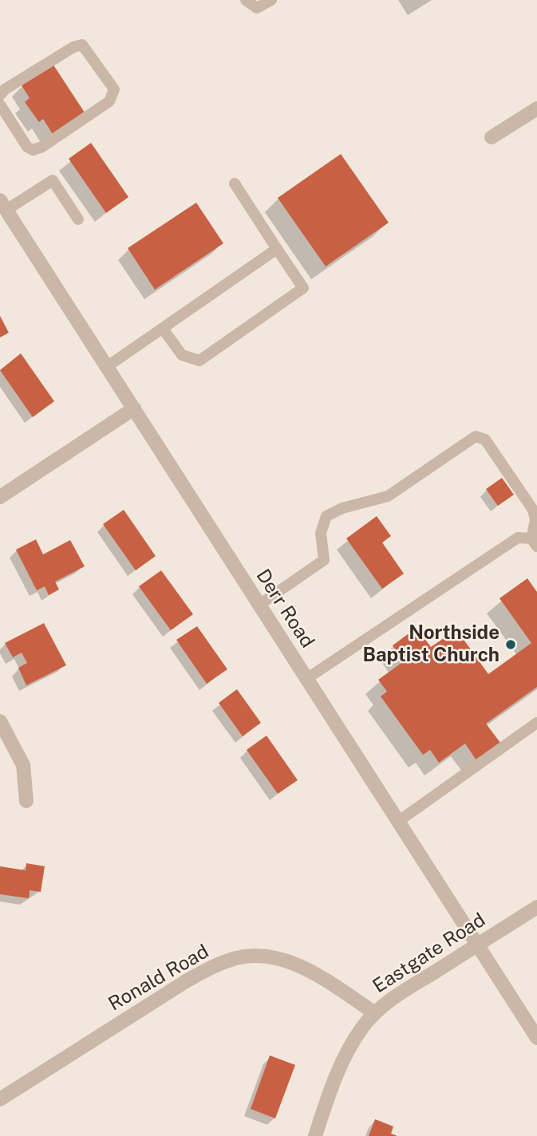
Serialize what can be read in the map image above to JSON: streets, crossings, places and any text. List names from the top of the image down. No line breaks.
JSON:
{"streets":{"street":["Derr Road","Eastgate Road","Ronald Road"]},"crossings":[["Derr Road","Eastgate Road"],["Eastgate Road","Ronald Road"]],"places":["Northside Baptist Church"]}
